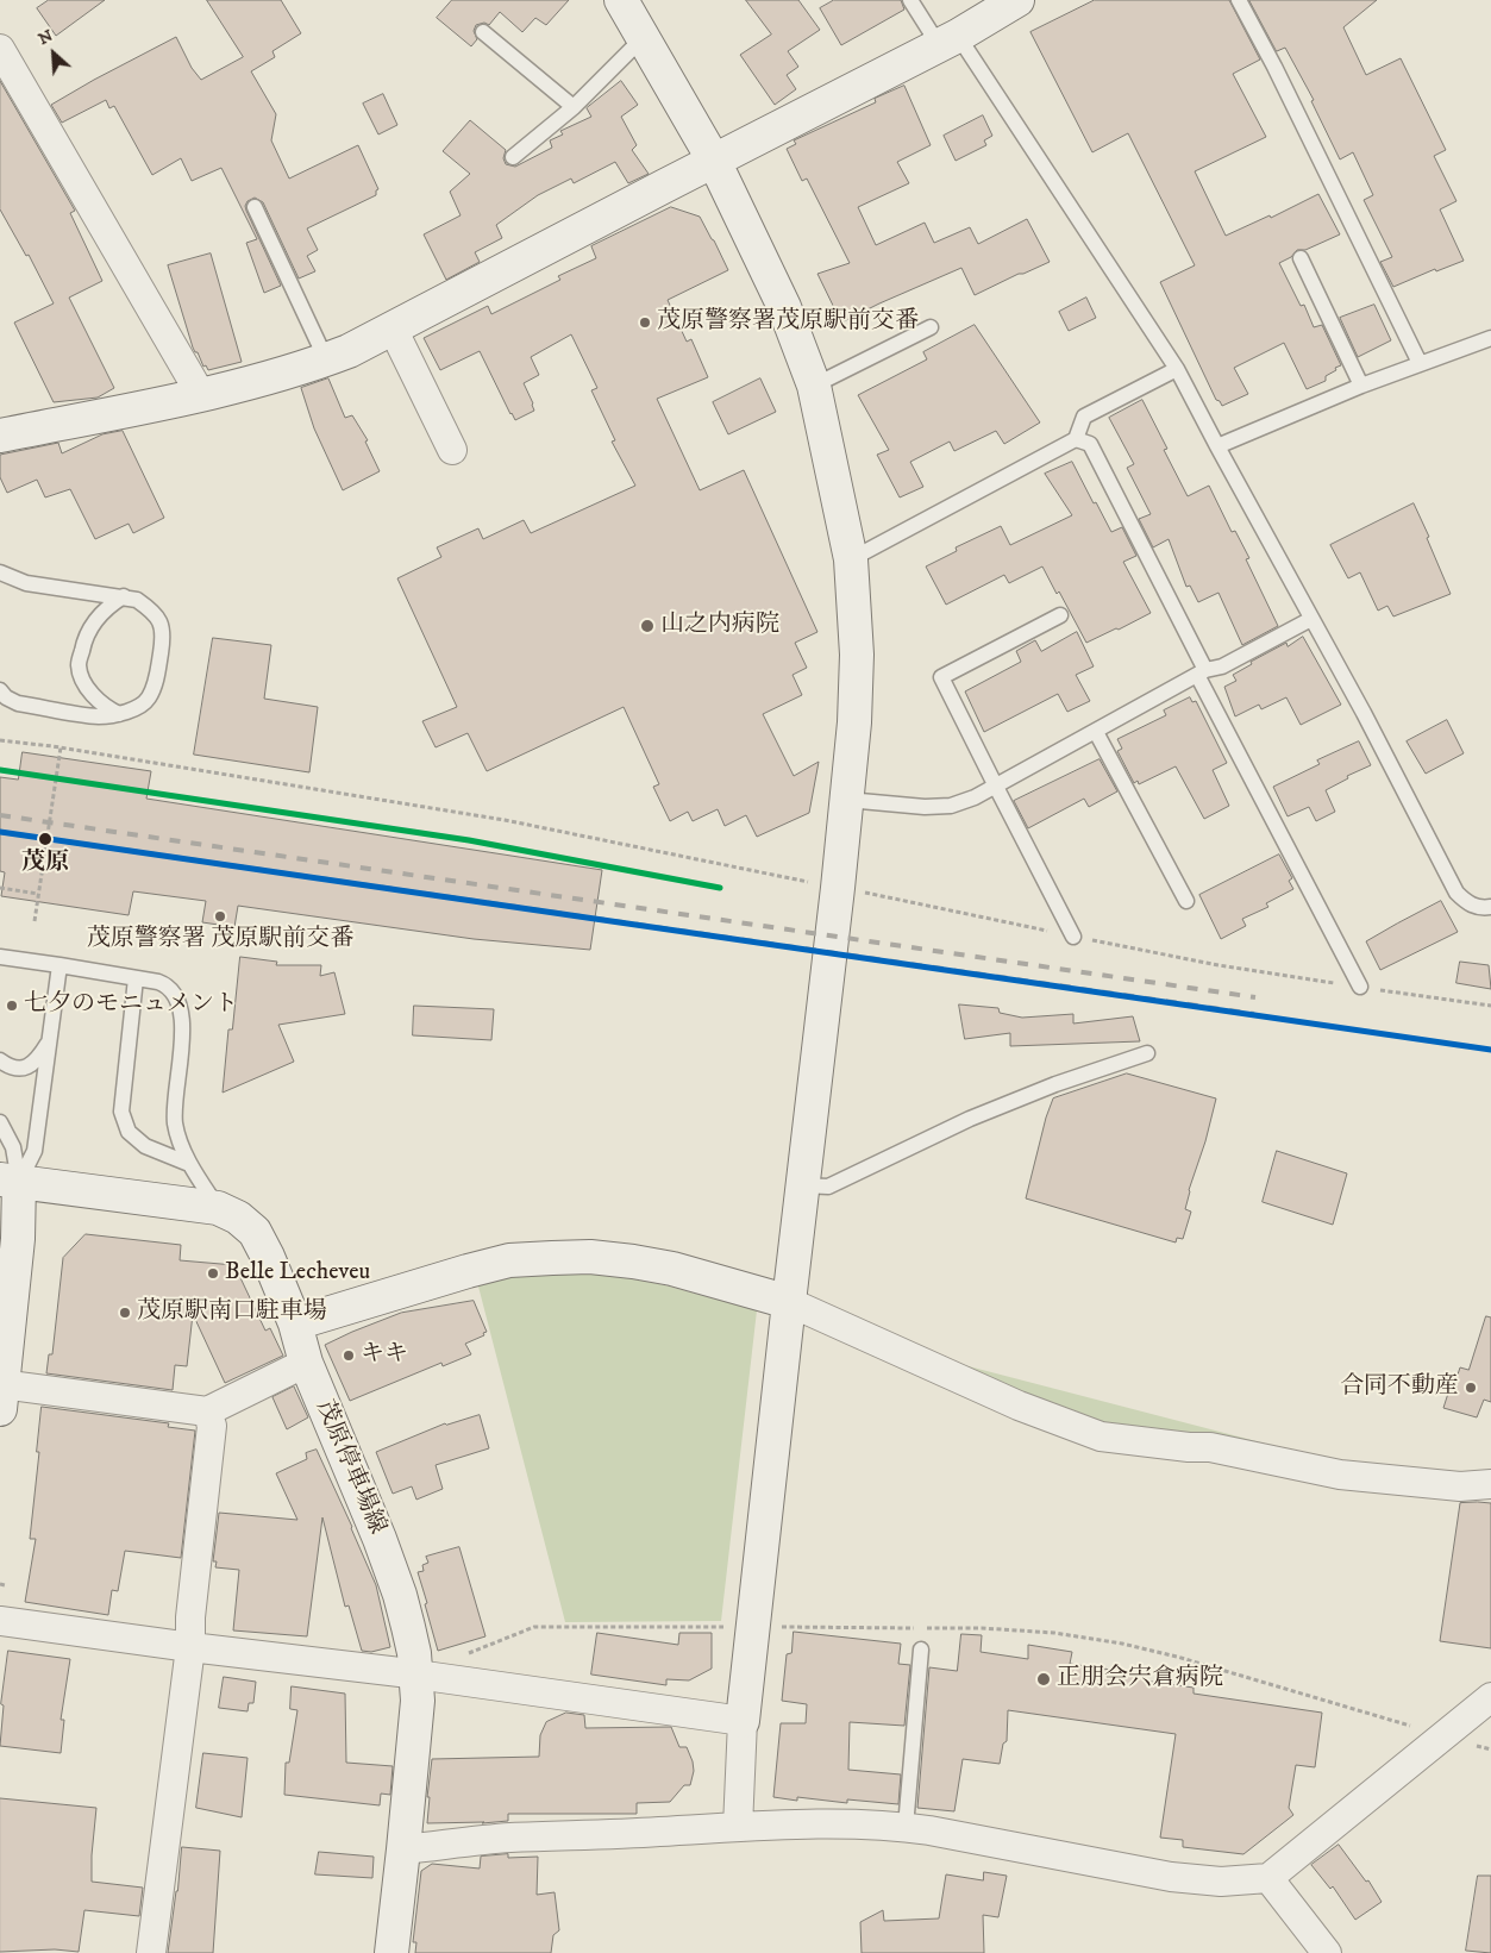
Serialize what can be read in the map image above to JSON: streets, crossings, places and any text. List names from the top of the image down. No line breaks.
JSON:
{"streets":{"street":["茂原停車場線"]},"places":["茂原警察署茂原駅前交番","山之内病院","茂原","茂原警察署 茂原駅前交番","七夕のモニュメント","Belle Lecheveu","茂原駅南口駐車場","キキ","合同不動産","正朋会宍倉病院"],"north":"top left"}
